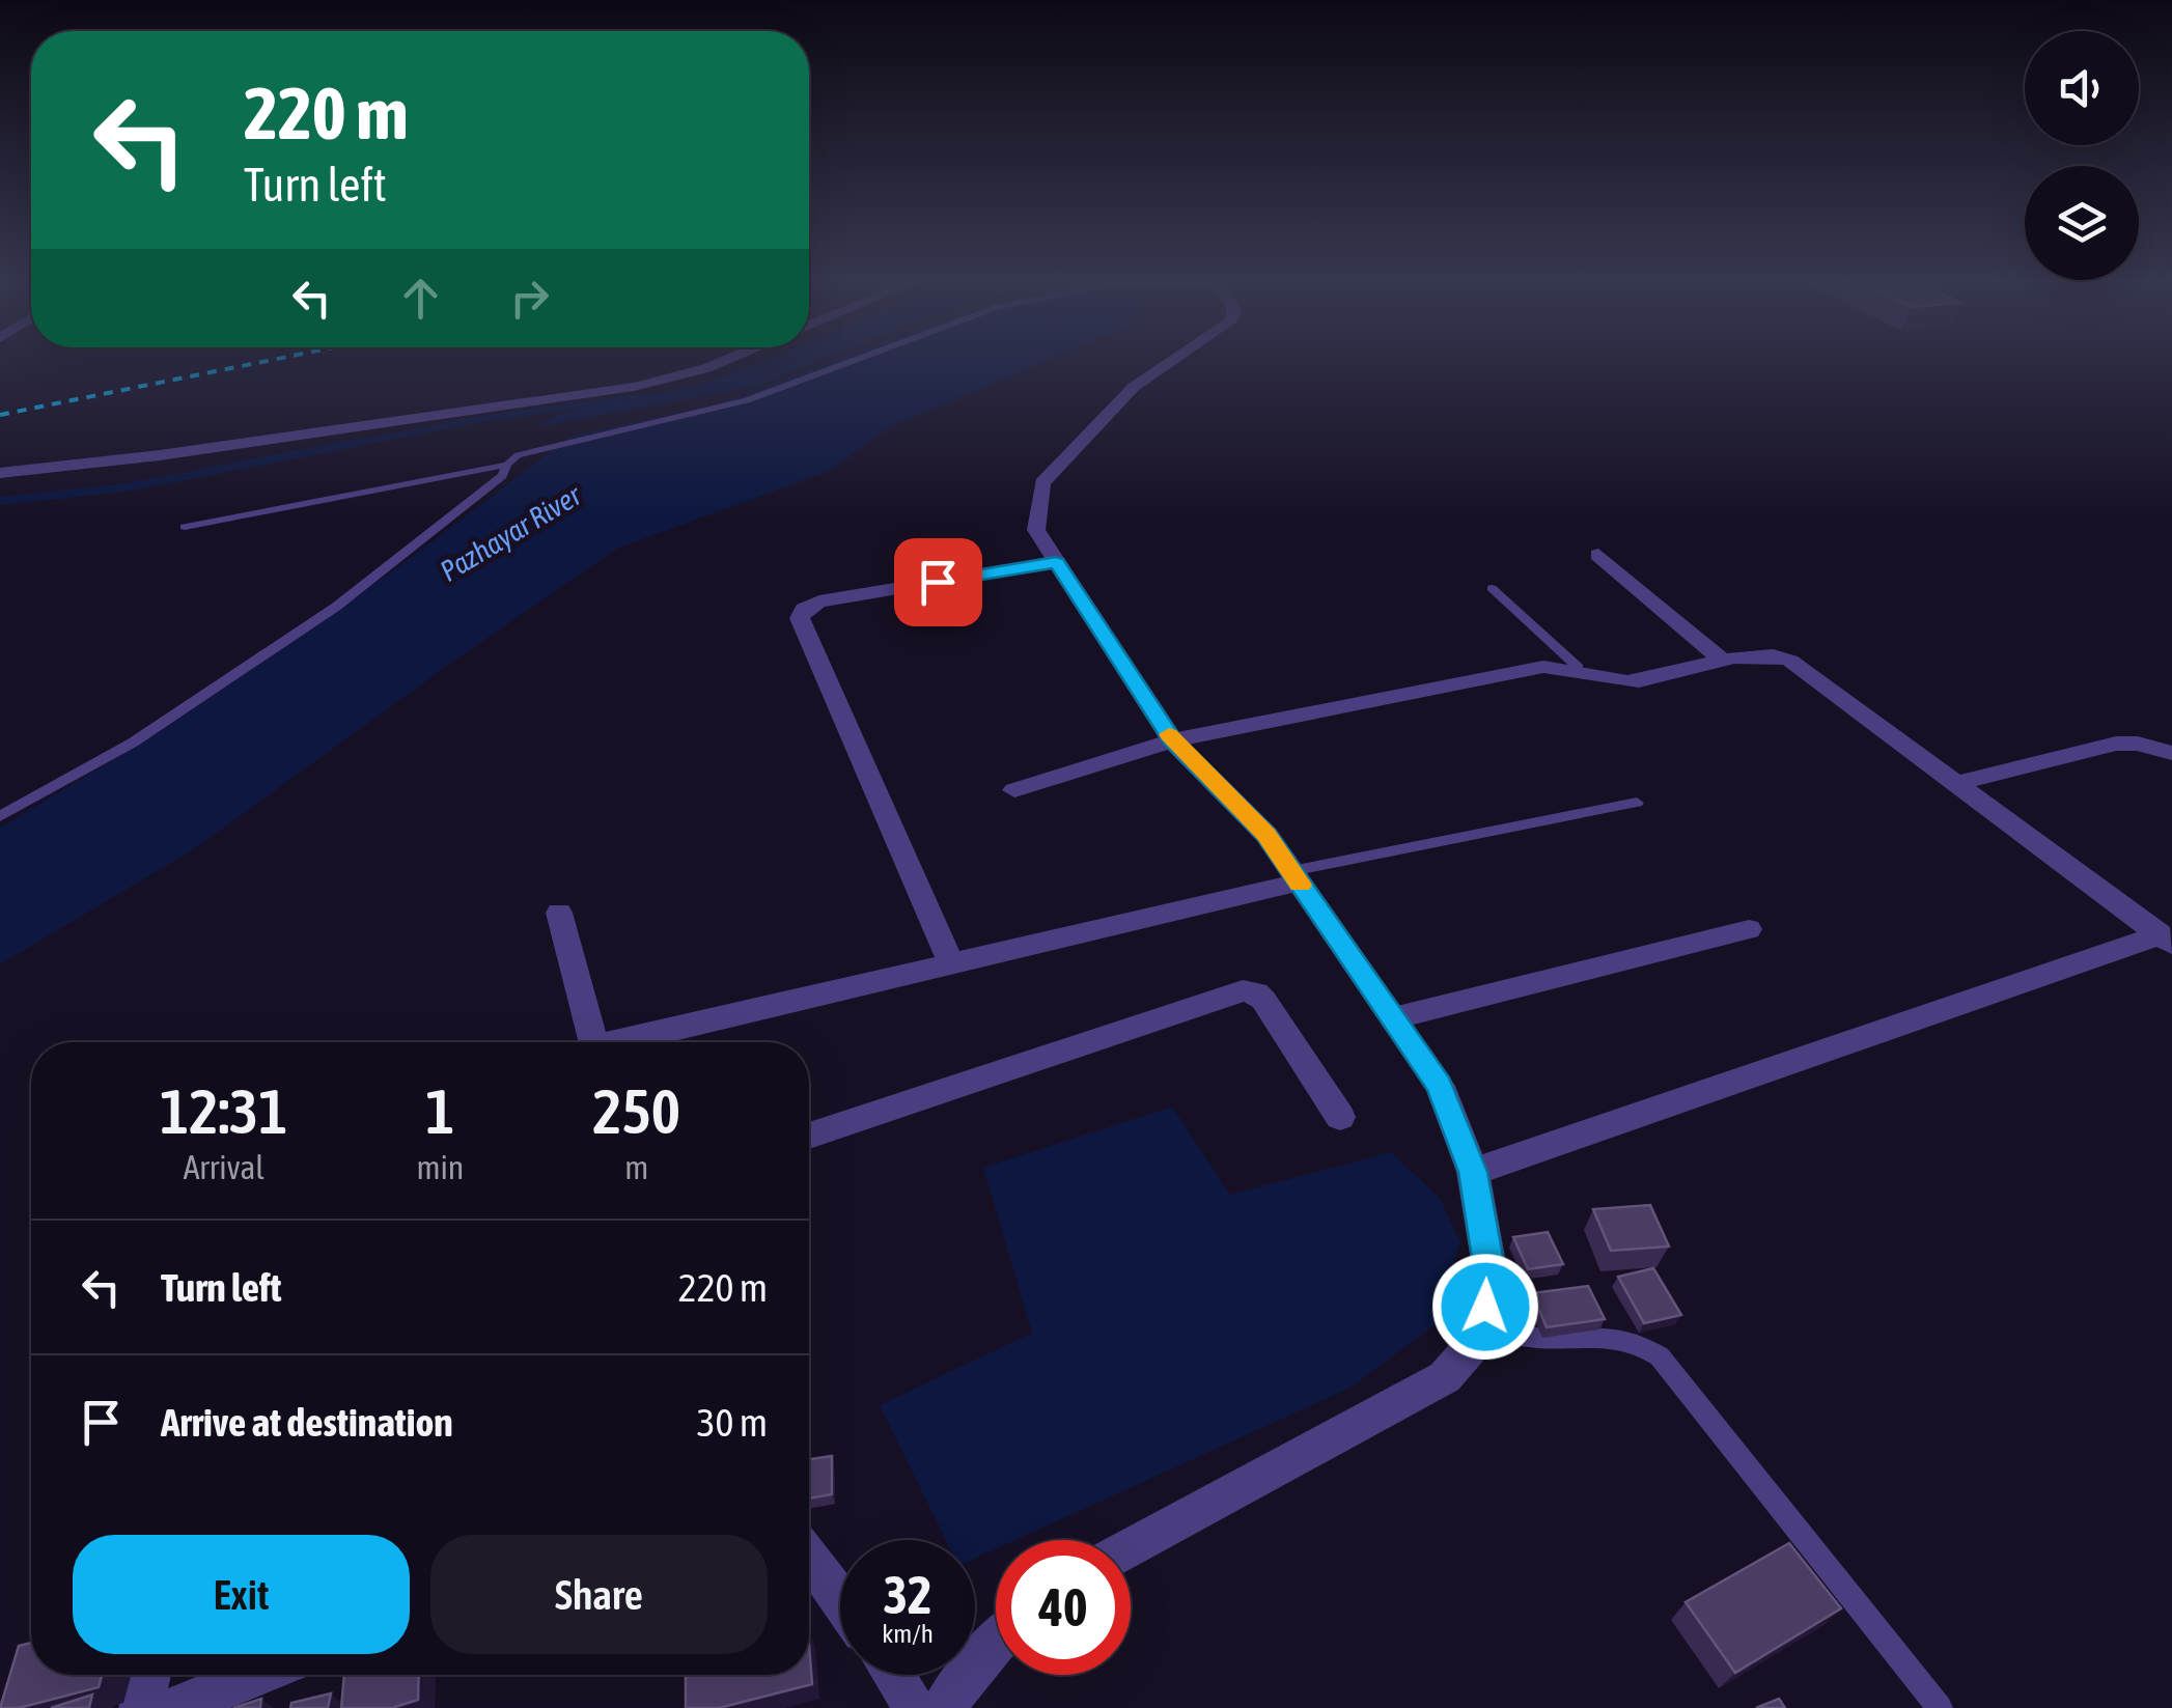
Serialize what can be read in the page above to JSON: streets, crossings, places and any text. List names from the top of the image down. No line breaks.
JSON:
{"water":["Pazhayar River"],"page":{"turn":["220 m","Turn left"],"eta":["12:31","Arrival","1","min","250","m"],"list":[{"name":"Turn left","value":"220 m"},{"name":"Arrive at destination","value":"30 m"}],"buttons":["Exit","Share"],"speed":"32 km/h","limit":"40"}}
